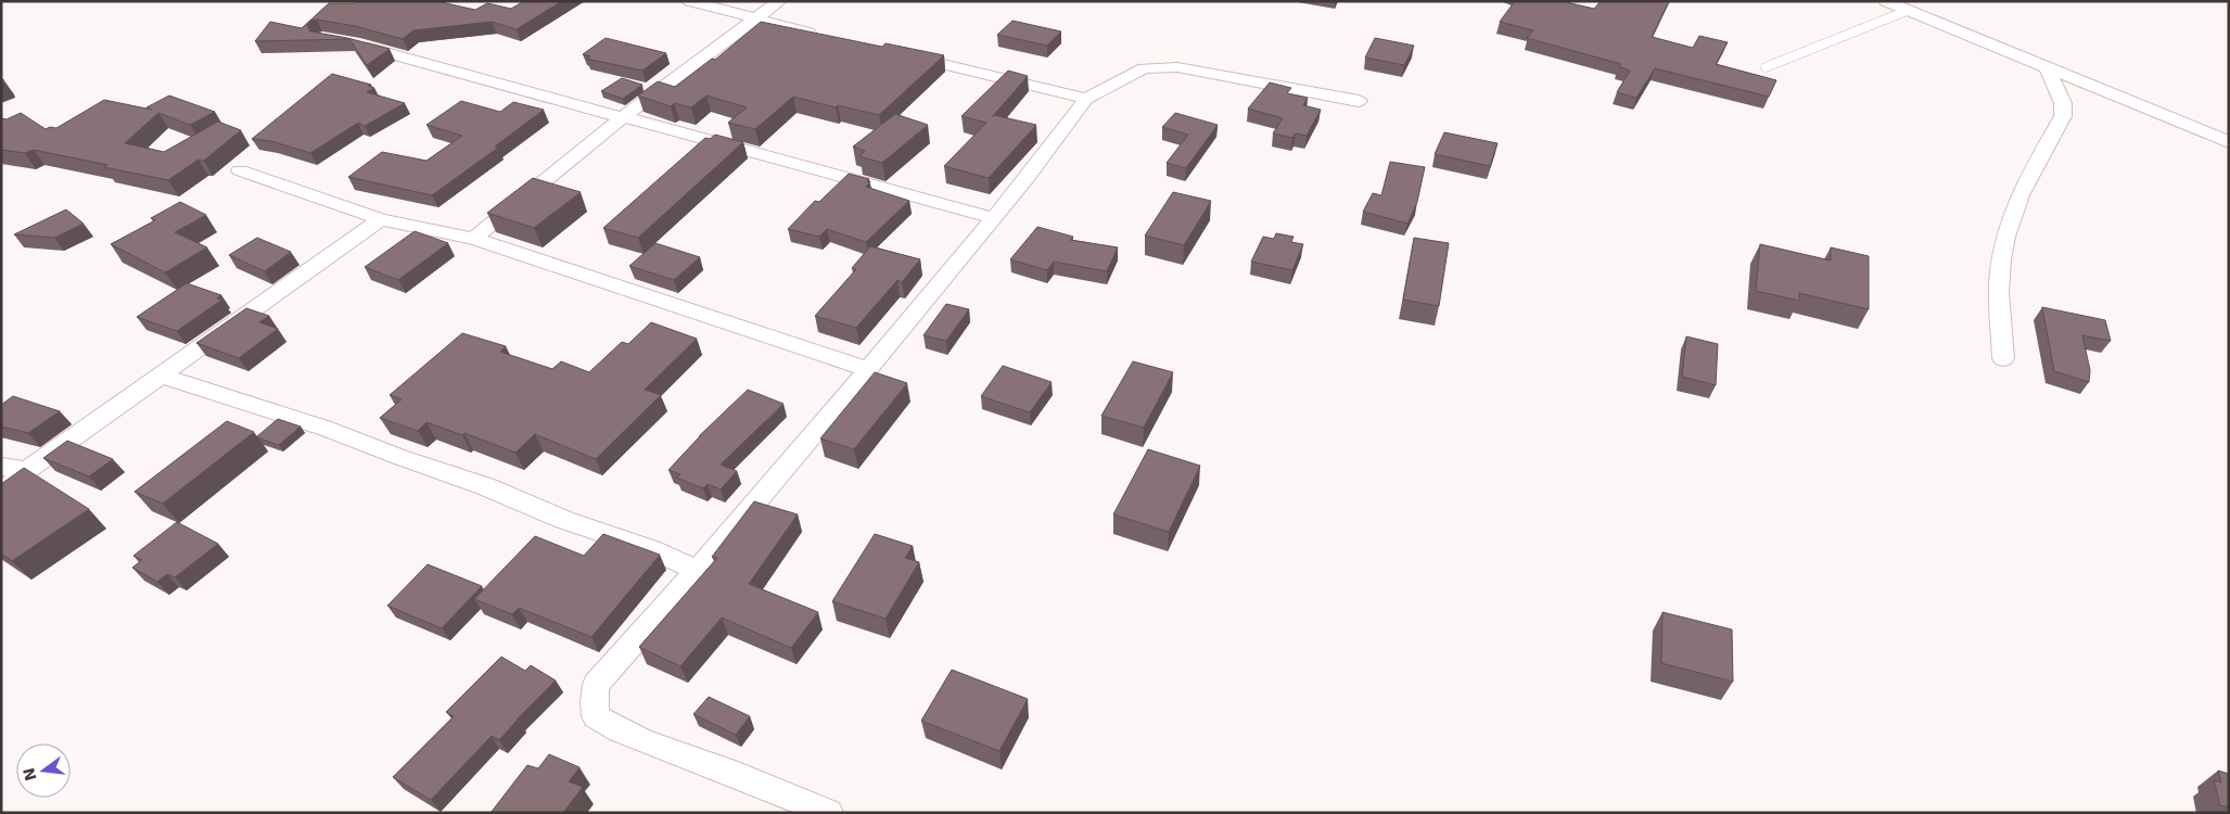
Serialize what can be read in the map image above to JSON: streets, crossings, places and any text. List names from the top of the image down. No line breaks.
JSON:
{"north":"left"}
